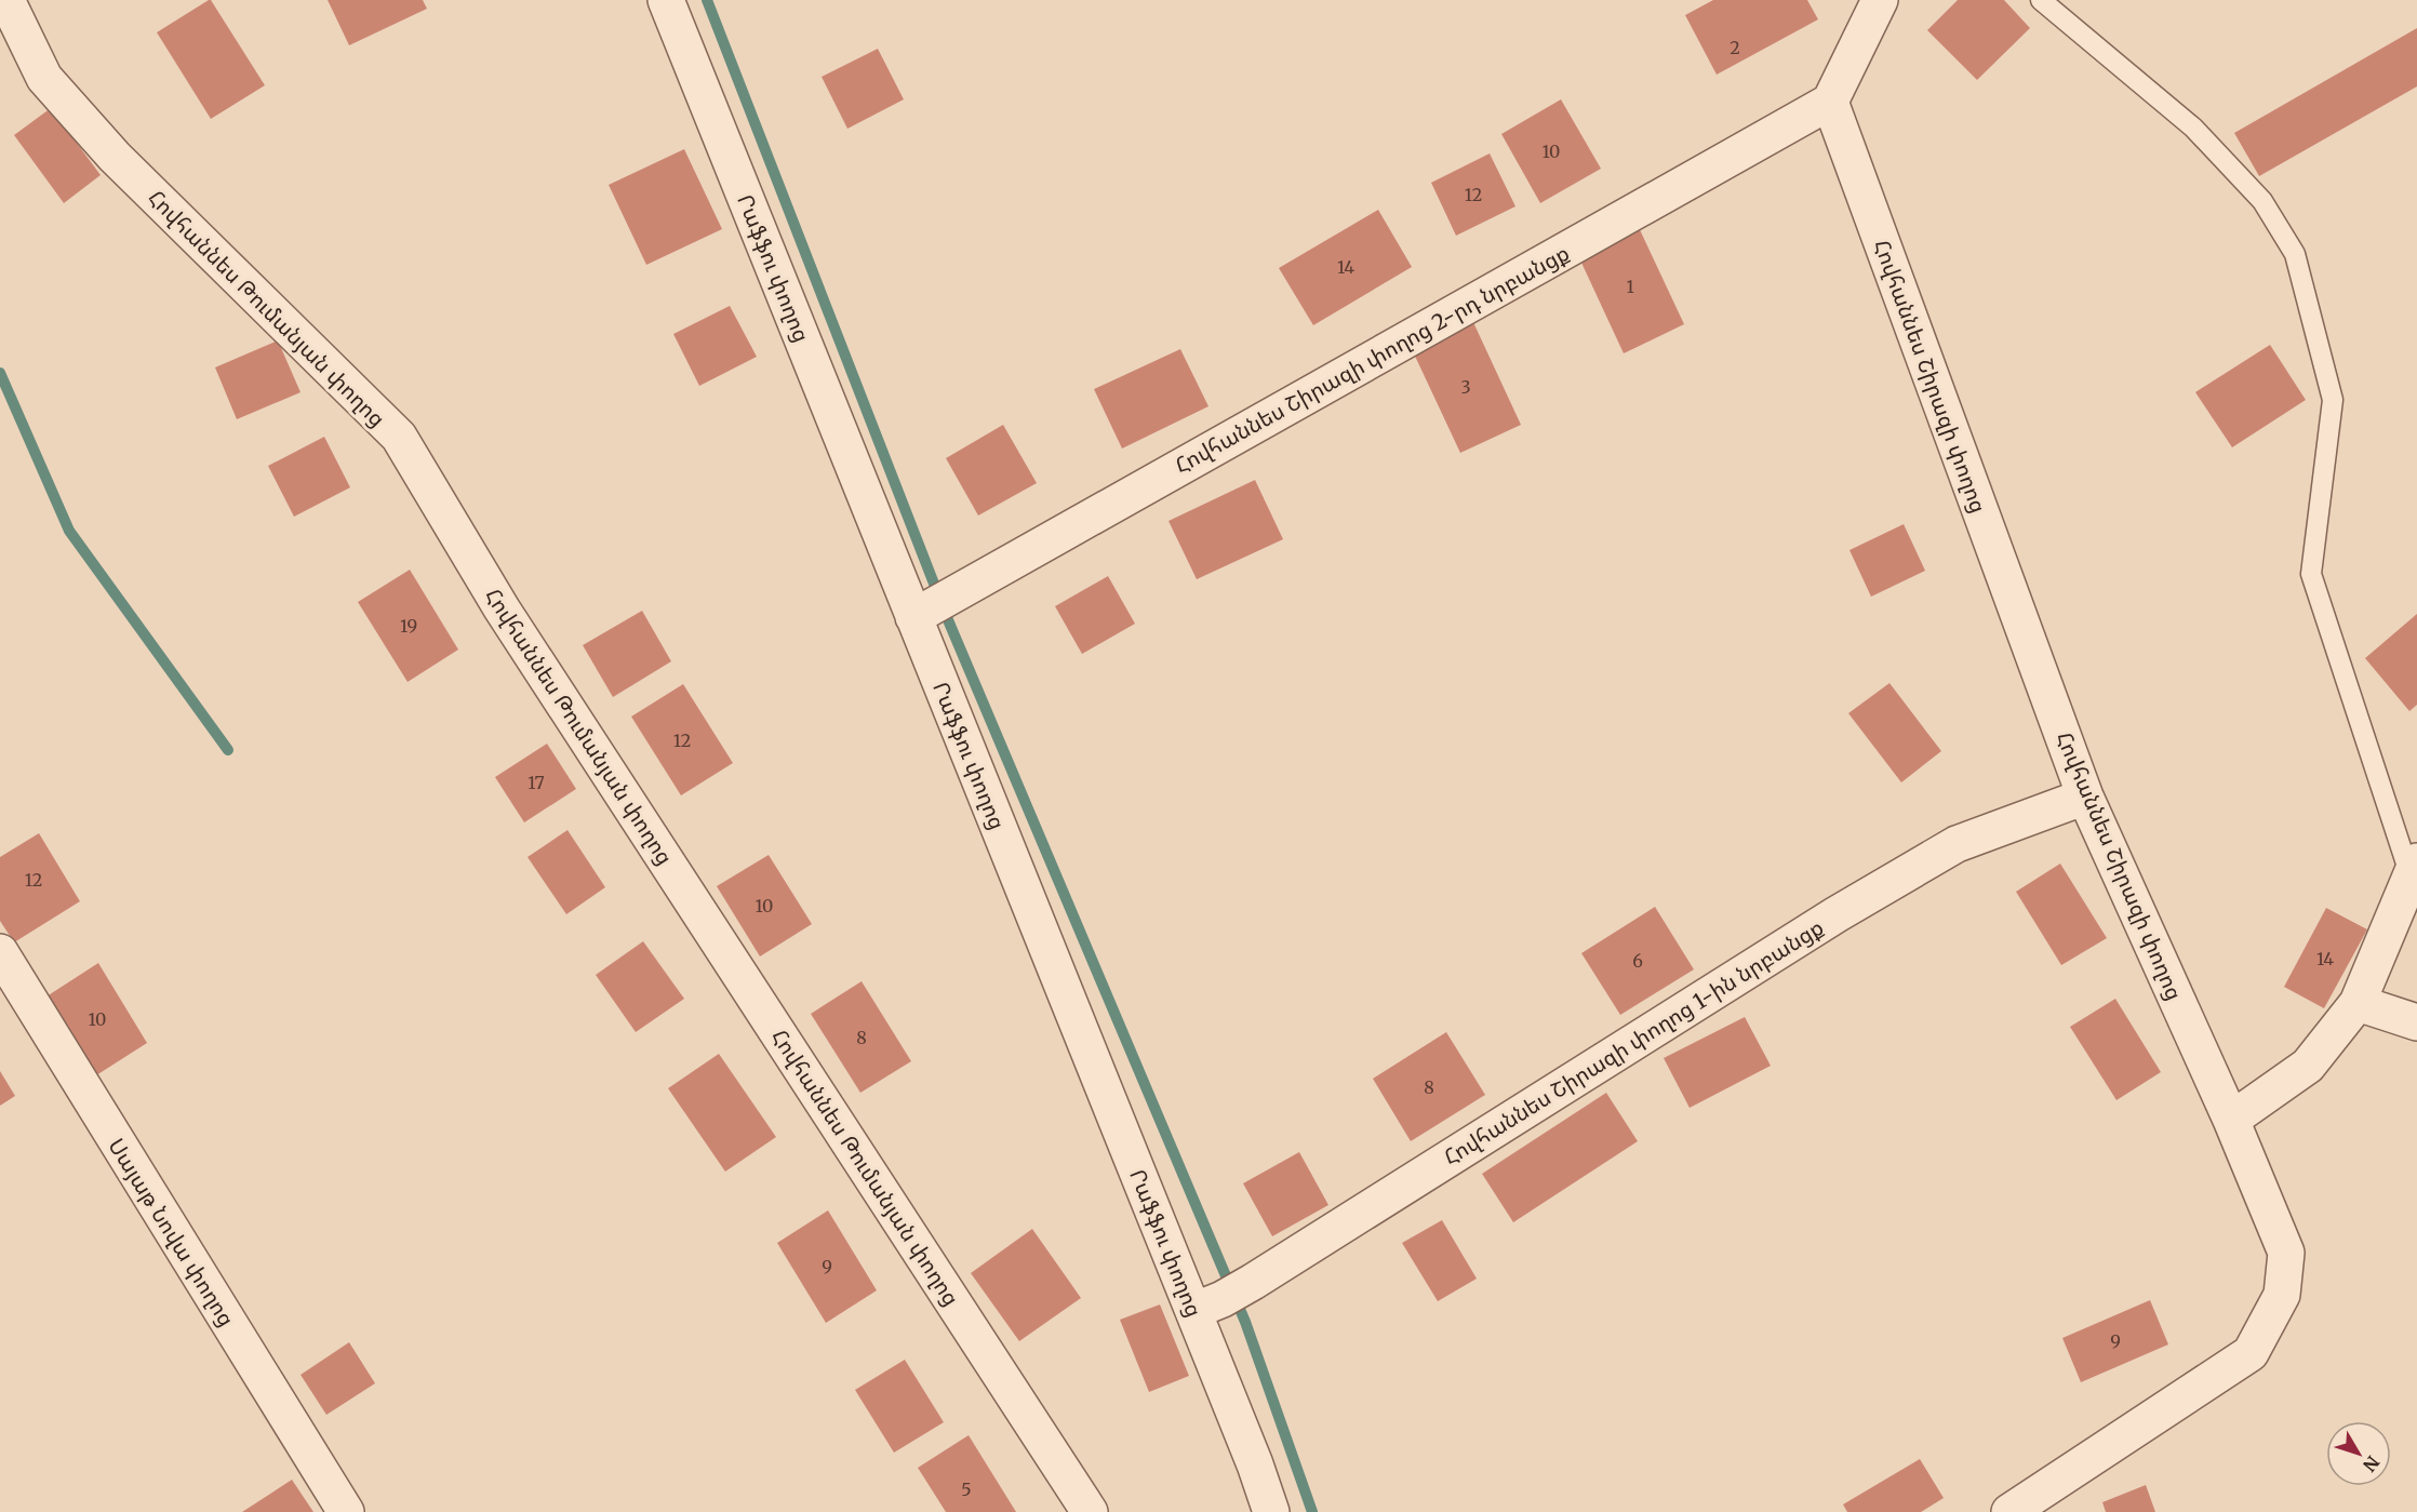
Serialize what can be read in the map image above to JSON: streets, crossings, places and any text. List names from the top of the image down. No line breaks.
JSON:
{"streets":{"street":["Րաֆֆու փողոց","Հովհաննես Թումանյան փողոց","Հովհաննես Շիրազի փողոց 2-րդ նրբանցք","Հովհաննես Շիրազի փողոց","Հովհաննես Շիրազի փողոց 1-ին նրբանցք","Սայաթ Նովա փողոց"]},"crossings":[["Րաֆֆու փողոց","Հովհաննես Շիրազի փողոց 2-րդ նրբանցք"],["Րաֆֆու փողոց","Հովհաննես Շիրազի փողոց 1-ին նրբանցք"],["Հովհաննես Շիրազի փողոց 2-րդ նրբանցք","Հովհաննես Շիրազի փողոց"],["Հովհաննես Շիրազի փողոց","Հովհաննես Շիրազի փողոց 1-ին նրբանցք"]],"house_numbers":["2","10","12","14","1","3","19","12","17","12","10","14","6","10","8","8","9","9","5"],"north":"bottom right"}
